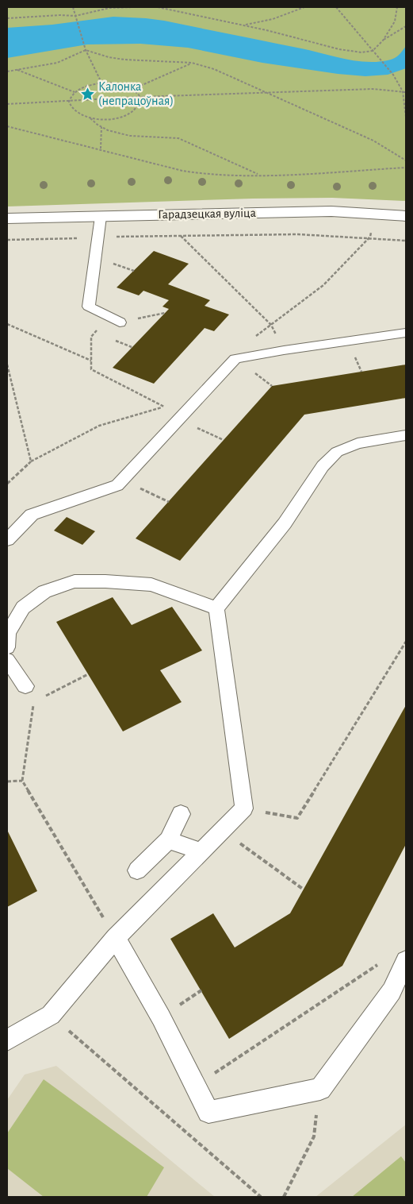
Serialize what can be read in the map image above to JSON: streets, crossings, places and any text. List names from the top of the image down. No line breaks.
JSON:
{"streets":{"street":["Гарадзецкая вуліца"]},"places":{"place":["Калонка (непрацоўная)"]}}
